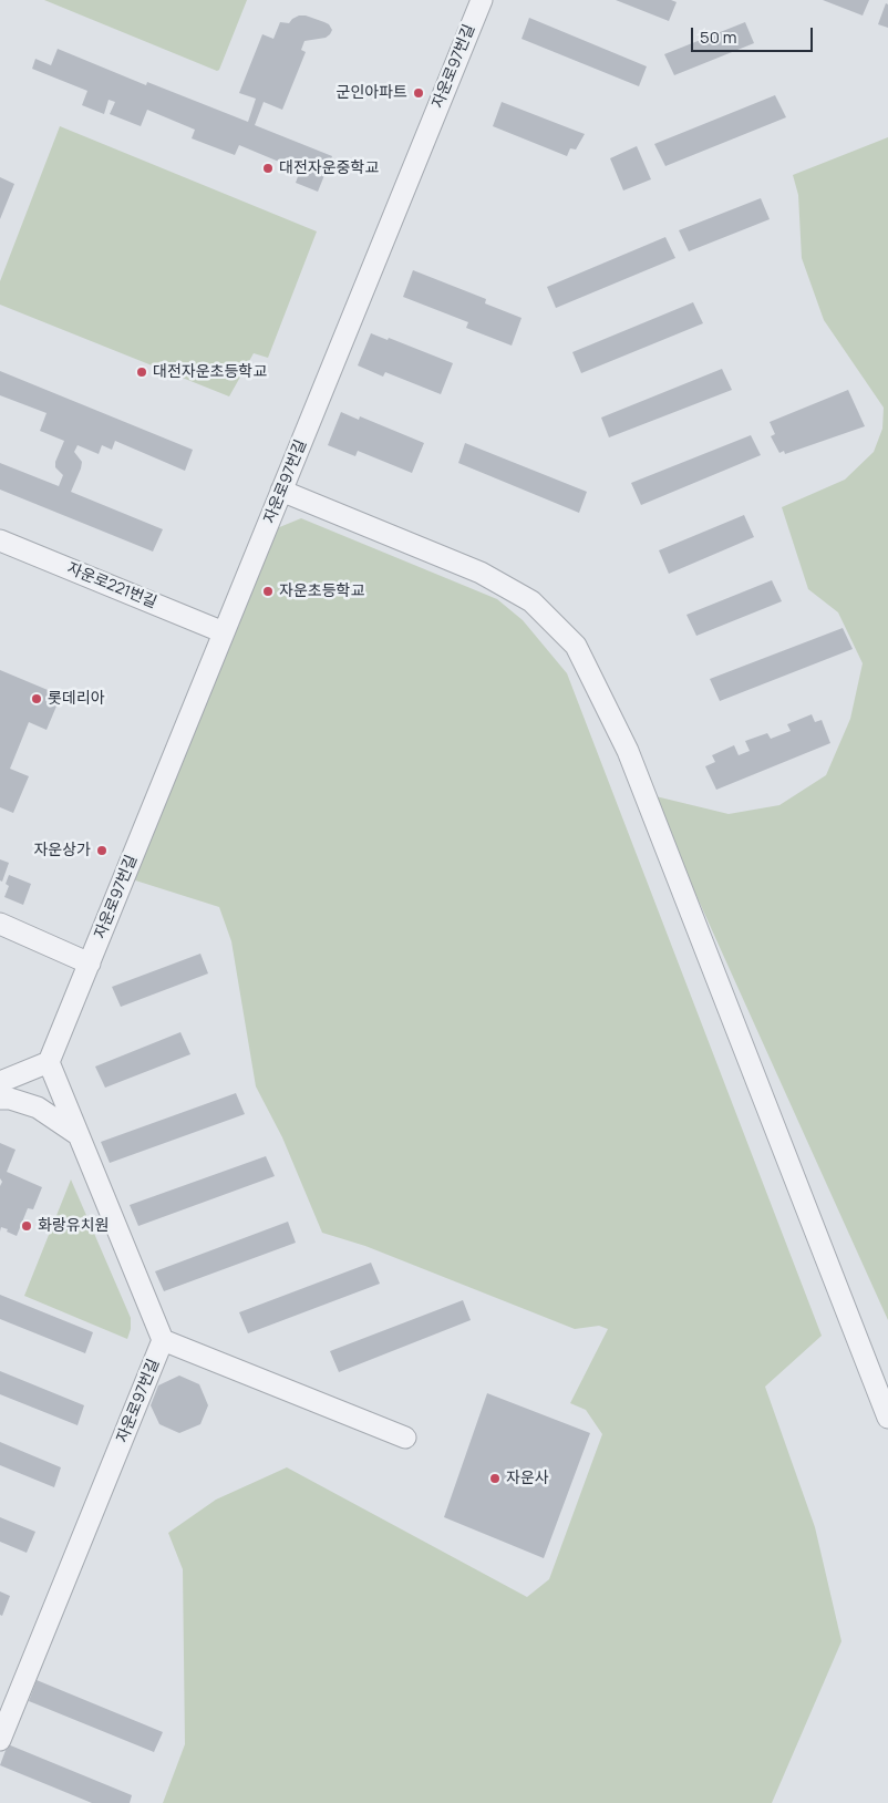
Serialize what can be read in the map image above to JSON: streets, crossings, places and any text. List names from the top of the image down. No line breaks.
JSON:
{"streets":{"street":["자운로97번길","자운로221번길"]},"crossings":[["자운로97번길","자운로221번길"]],"places":["군인아파트","대전자운중학교","대전자운초등학교","자운초등학교","롯데리아","자운상가","화랑유치원","자운사"],"scale_bar":"50 m"}
